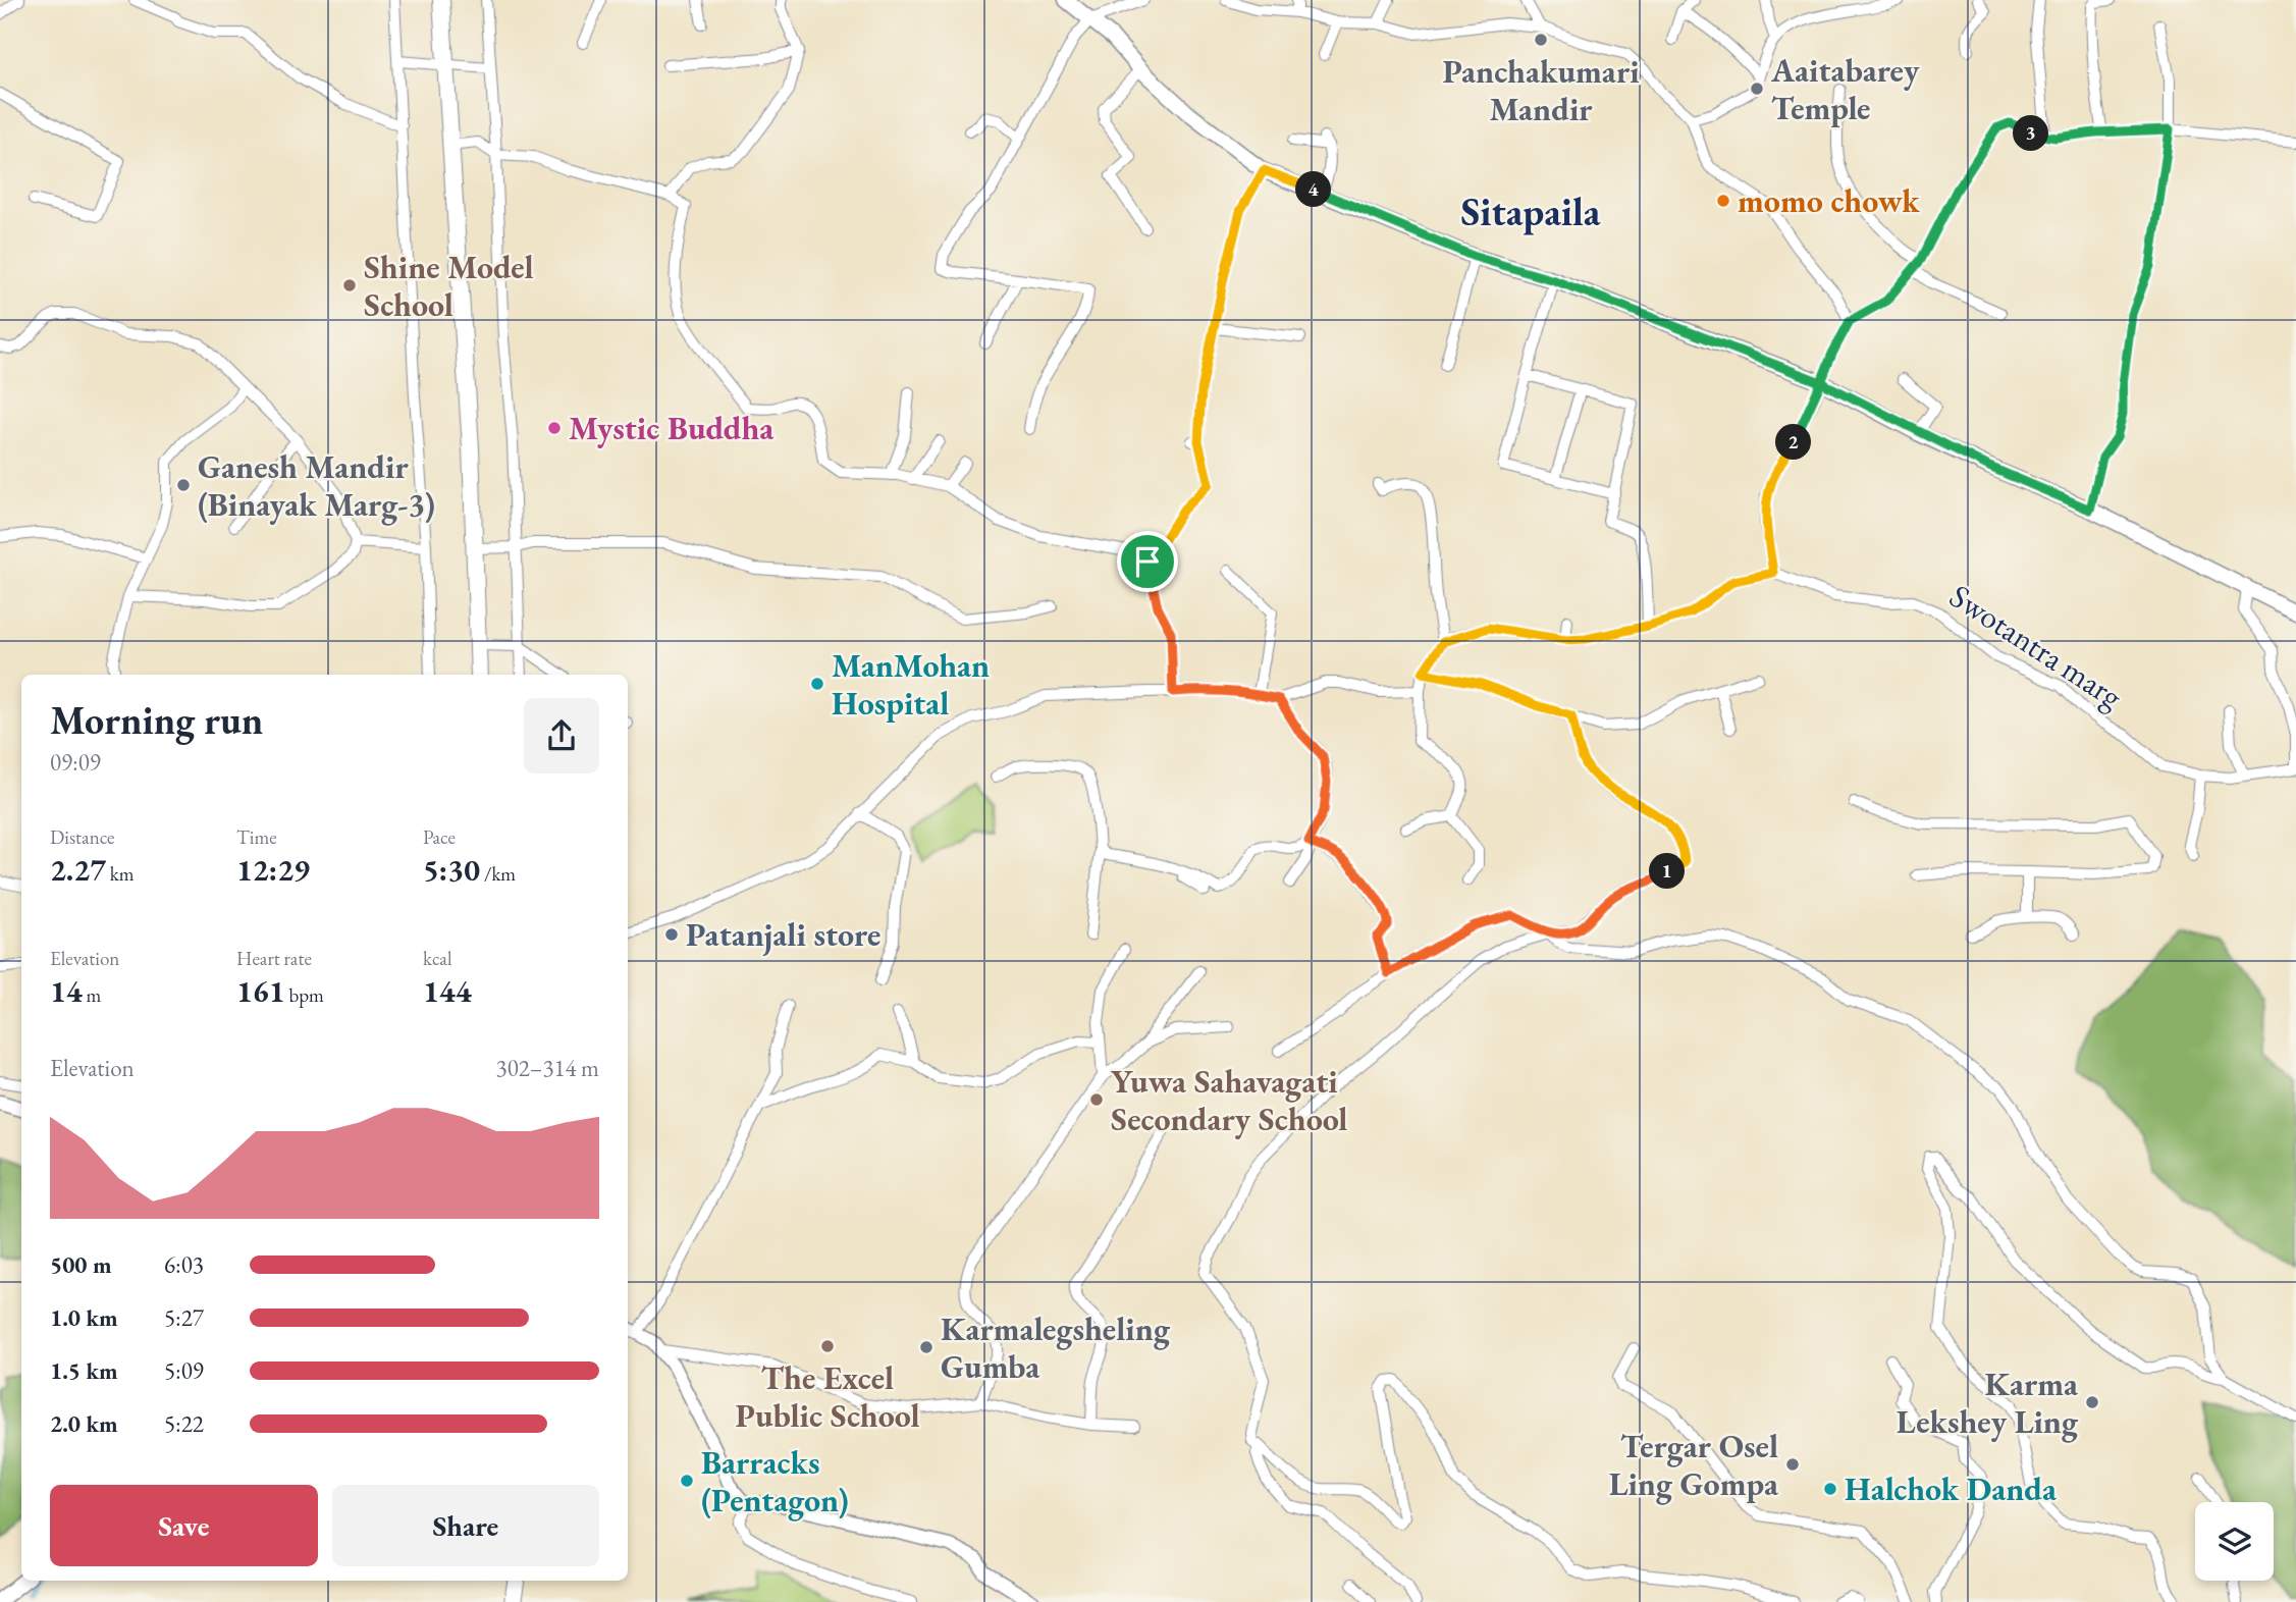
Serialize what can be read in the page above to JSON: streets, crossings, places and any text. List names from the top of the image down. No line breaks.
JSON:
{"streets":{"street":["Swotantra marg"]},"districts":["Sitapaila"],"places":["Panchakumari Mandir","Aaitabarey Temple","momo chowk","Shine Model School","Mystic Buddha","Ganesh Mandir (Binayak Marg-3)","ManMohan Hospital","Patanjali store","Yuwa Sahavagati Secondary School","The Excel Public School","Karmalegsheling Gumba","Karma Lekshey Ling","Tergar Osel Ling Gompa","Barracks (Pentagon)","Halchok Danda"],"page":{"pins":["3","4","2","1"],"heading":["Morning run","09:09"],"stats":[["Distance","2.27 km"],["Time","12:29"],["Pace","5:30 /km"],["Elevation","14 m"],["Heart rate","161 bpm"],["kcal","144"]],"chart":["Elevation","302–314 m"],"list":[{"name":"500 m","note":"6:03"},{"name":"1.0 km","note":"5:27"},{"name":"1.5 km","note":"5:09"},{"name":"2.0 km","note":"5:22"}],"buttons":["Save","Share"]}}
